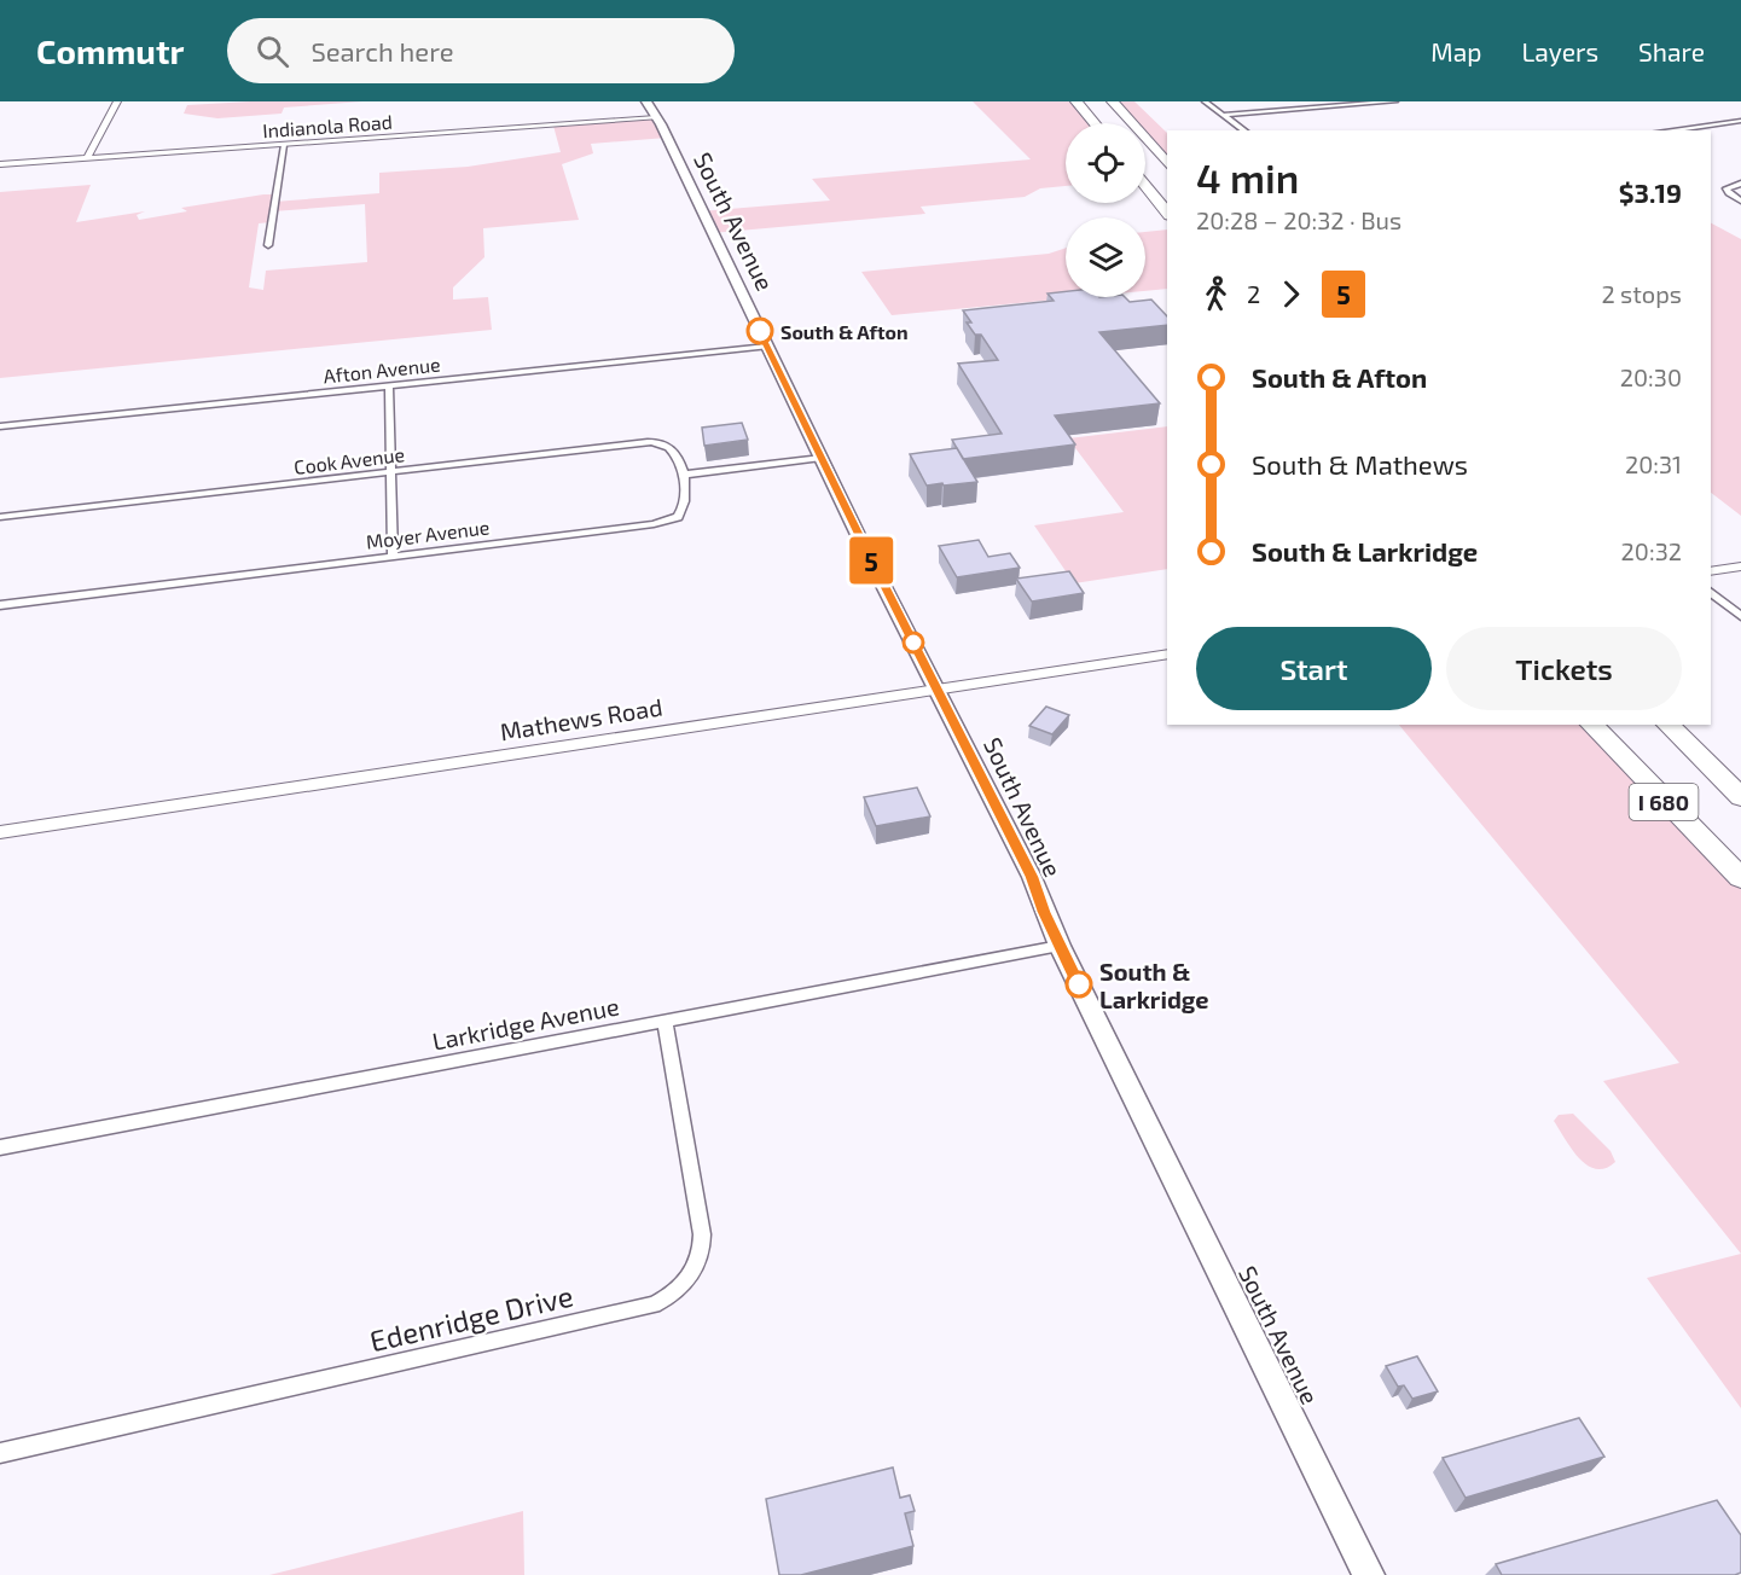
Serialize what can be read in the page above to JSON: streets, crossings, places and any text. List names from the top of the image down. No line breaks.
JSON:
{"streets":{"highway":["I 680"],"main road":["South Avenue"],"street":["Indianola Road","Afton Avenue","Cook Avenue","Moyer Avenue","Mathews Road","Larkridge Avenue","Edenridge Drive"]},"crossings":[["Indianola Road","South Avenue"],["South Avenue","Afton Avenue"],["South Avenue","Mathews Road"],["South Avenue","Larkridge Avenue"],["Cook Avenue","Moyer Avenue"],["Larkridge Avenue","Edenridge Drive"]],"places":["South & Afton","South & Larkridge"],"lines":["bus line 5"],"page":{"header":"Commutr","search":"Search here","nav":["Map","Layers","Share"],"on_map":"5","heading":["4 min","20:28 – 20:32 · Bus","$3.19"],"legs":["2","5","2 stops"],"list":[{"name":"South & Afton","value":"20:30"},{"name":"South & Mathews","value":"20:31"},{"name":"South & Larkridge","value":"20:32"}],"buttons":["Start","Tickets"]}}
